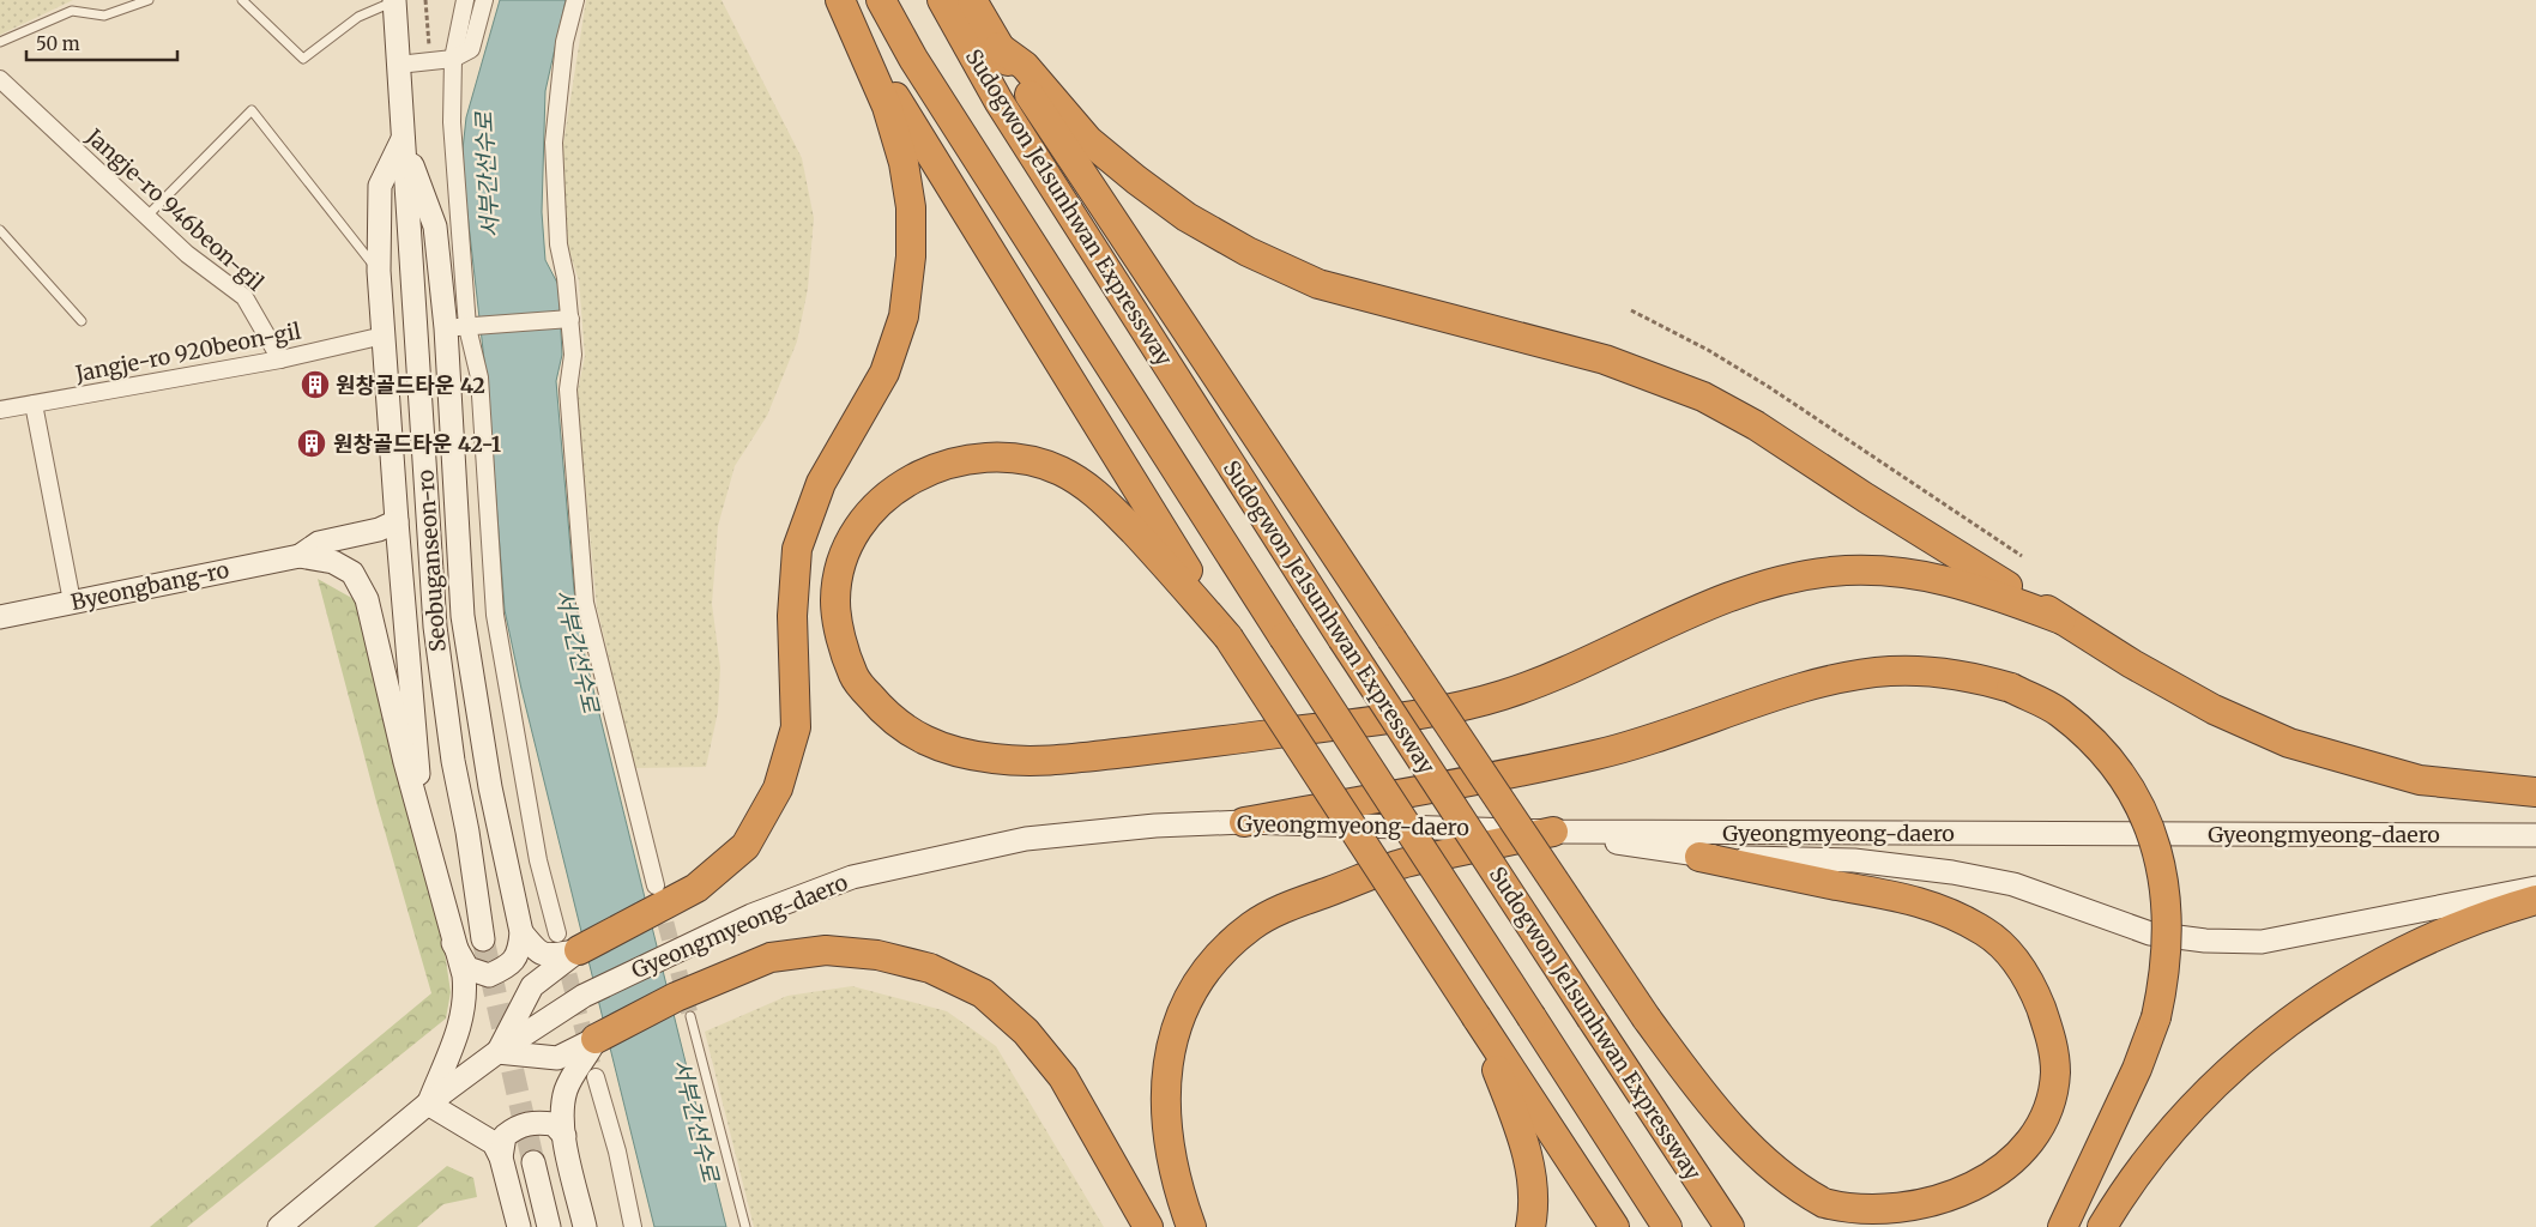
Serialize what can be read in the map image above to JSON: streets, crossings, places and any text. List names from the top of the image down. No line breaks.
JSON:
{"streets":{"highway":["Sudogwon Je1sunhwan Expressway"],"street":["Jangje-ro 946beon-gil","Jangje-ro 920beon-gil","Seobuganseon-ro","Byeongbang-ro","Gyeongmyeong-daero"]},"crossings":[["Jangje-ro 946beon-gil","Jangje-ro 920beon-gil"]],"water":["서부간선수로"],"places":{"building":["원창골드타운 42","원창골드타운 42-1"]},"scale_bar":"50 m"}
